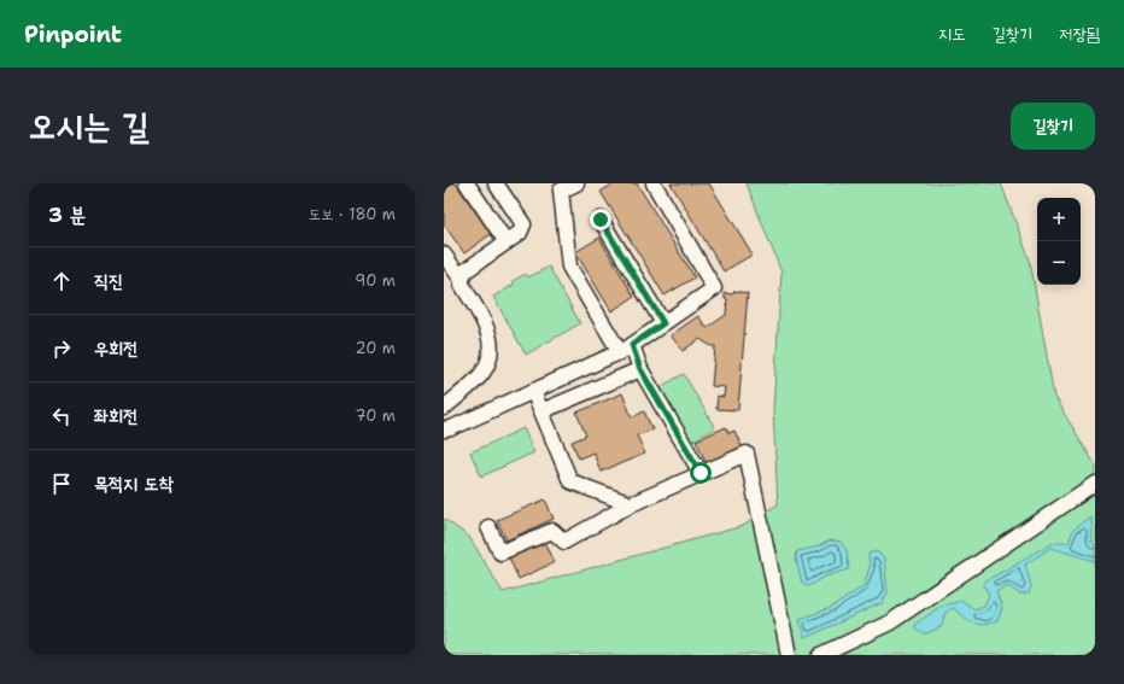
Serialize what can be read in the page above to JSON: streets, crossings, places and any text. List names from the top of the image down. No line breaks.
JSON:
{"page":{"header":"Pinpoint","nav":["지도","길찾기","저장됨"],"title":"오시는 길","buttons":"길찾기","heading":["3 분","도보 · 180 m"],"map_buttons":["+","−"],"list":[["직진","90 m"],["우회전","20 m"],["좌회전","70 m"],"목적지 도착"]}}
